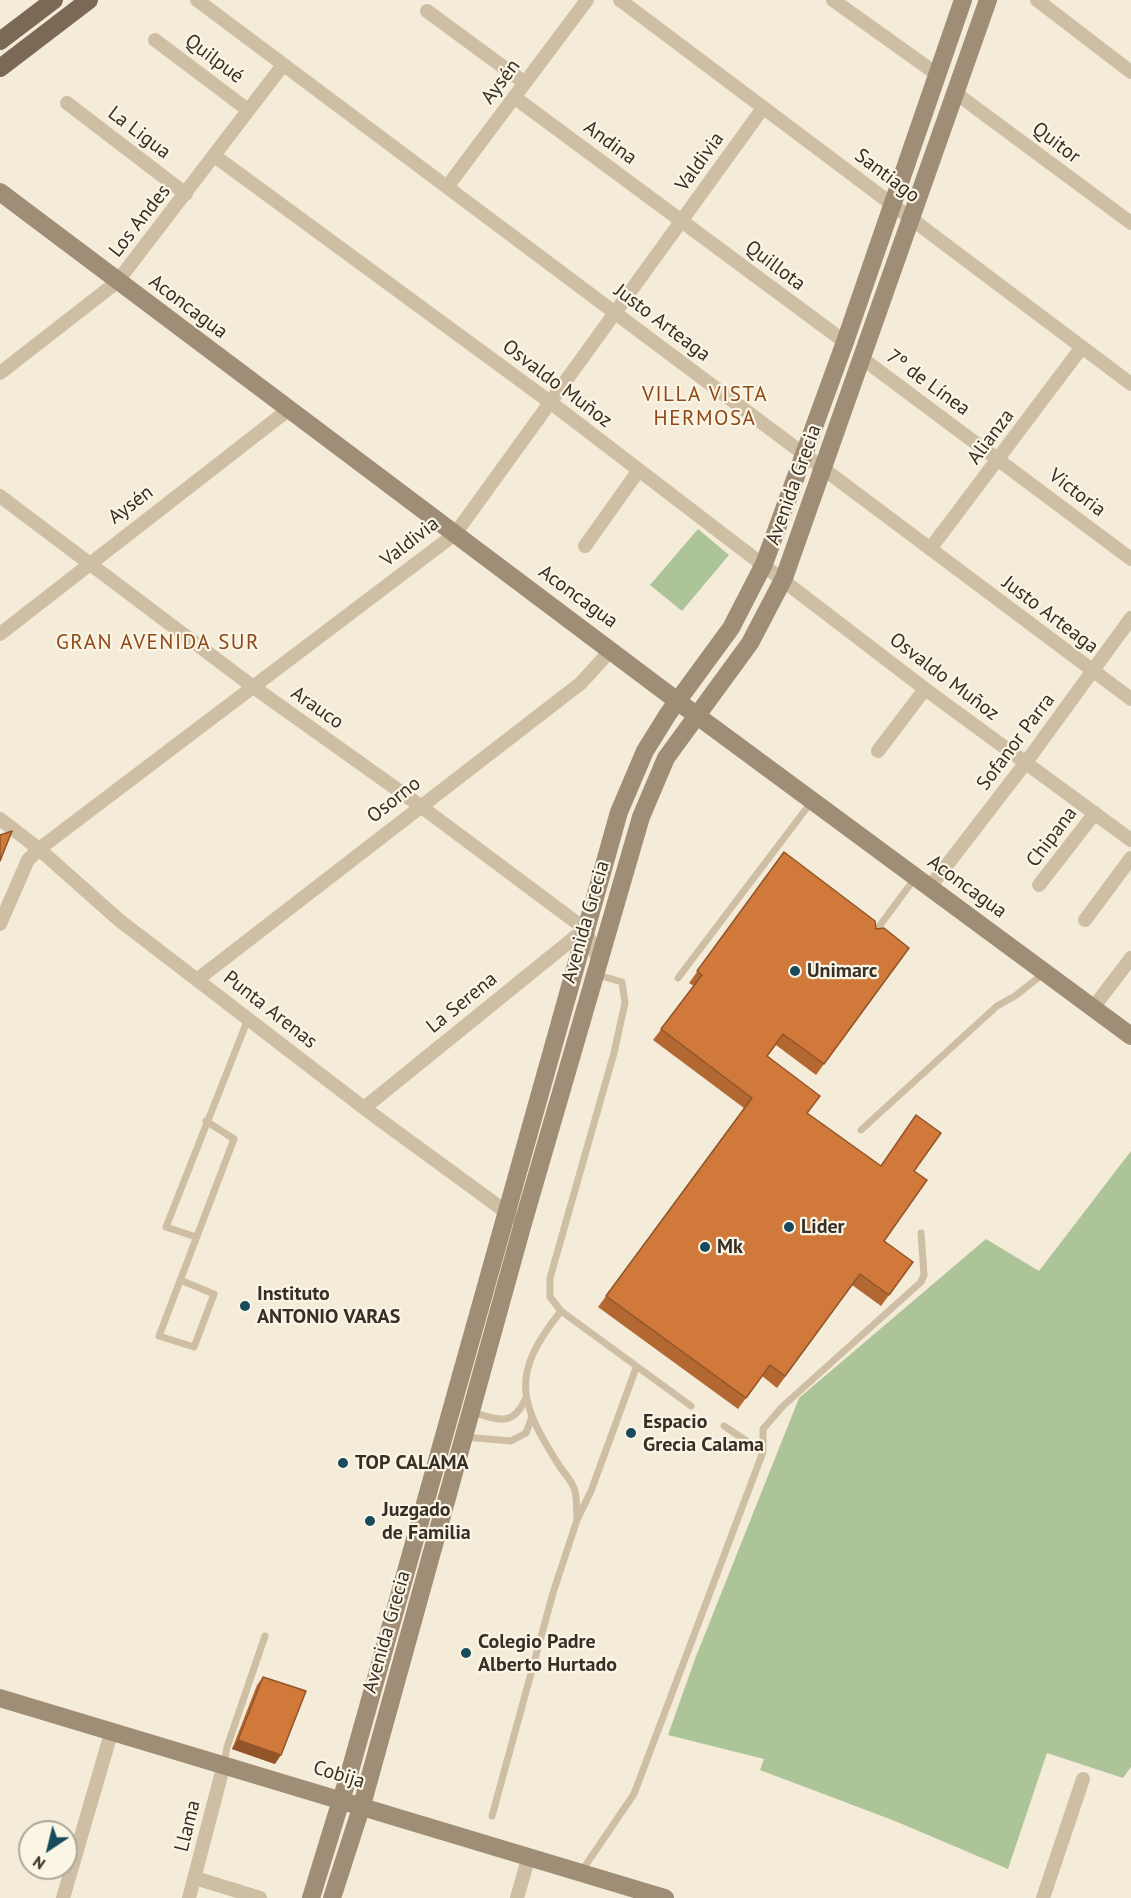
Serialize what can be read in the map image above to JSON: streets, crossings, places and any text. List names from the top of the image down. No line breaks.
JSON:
{"streets":{"main road":["Aconcagua","Avenida Grecia","Cobija"],"street":["Quilpué","Aysén","La Ligua","Andina","Quitor","Valdivia","Santiago","Los Andes","Quillota","Justo Arteaga","7º de Línea","Osvaldo Muñoz","Alianza","Victoria","Arauco","Sofanor Parra","Osorno","Chipana","La Serena","Punta Arenas","Llama"]},"crossings":[["Quilpué","Los Andes"],["Aysén","Andina"],["Aysén","Aconcagua"],["Aysén","Justo Arteaga"],["Aysén","Arauco"],["La Ligua","Los Andes"],["Andina","Valdivia"],["Andina","Quillota"],["Quitor","Avenida Grecia"],["Valdivia","Santiago"],["Valdivia","Quillota"],["Valdivia","Aconcagua"],["Valdivia","Justo Arteaga"],["Valdivia","Osvaldo Muñoz"],["Valdivia","Arauco"],["Valdivia","Punta Arenas"],["Santiago","Alianza"],["Santiago","Avenida Grecia"],["Los Andes","Aconcagua"],["Los Andes","Justo Arteaga"],["Los Andes","Osvaldo Muñoz"],["Quillota","Avenida Grecia"],["Aconcagua","Avenida Grecia"],["Aconcagua","Sofanor Parra"],["Aconcagua","Osorno"],["Justo Arteaga","Alianza"],["Justo Arteaga","Avenida Grecia"],["Justo Arteaga","Sofanor Parra"],["7º de Línea","Alianza"],["7º de Línea","Avenida Grecia"],["7º de Línea","Victoria"],["Osvaldo Muñoz","Avenida Grecia"],["Osvaldo Muñoz","Sofanor Parra"],["Osvaldo Muñoz","Chipana"],["Alianza","Victoria"],["Avenida Grecia","Arauco"],["Avenida Grecia","La Serena"],["Avenida Grecia","Punta Arenas"],["Avenida Grecia","Cobija"],["Arauco","Osorno"],["Arauco","La Serena"],["Osorno","Punta Arenas"],["La Serena","Punta Arenas"],["Cobija","Llama"]],"districts":["VILLA VISTA HERMOSA","GRAN AVENIDA SUR"],"places":["Unimarc","Lider","Mk","Instituto ANTONIO VARAS","Espacio Grecia Calama","TOP CALAMA","Juzgado de Familia","Colegio Padre Alberto Hurtado"],"north":"bottom left"}
